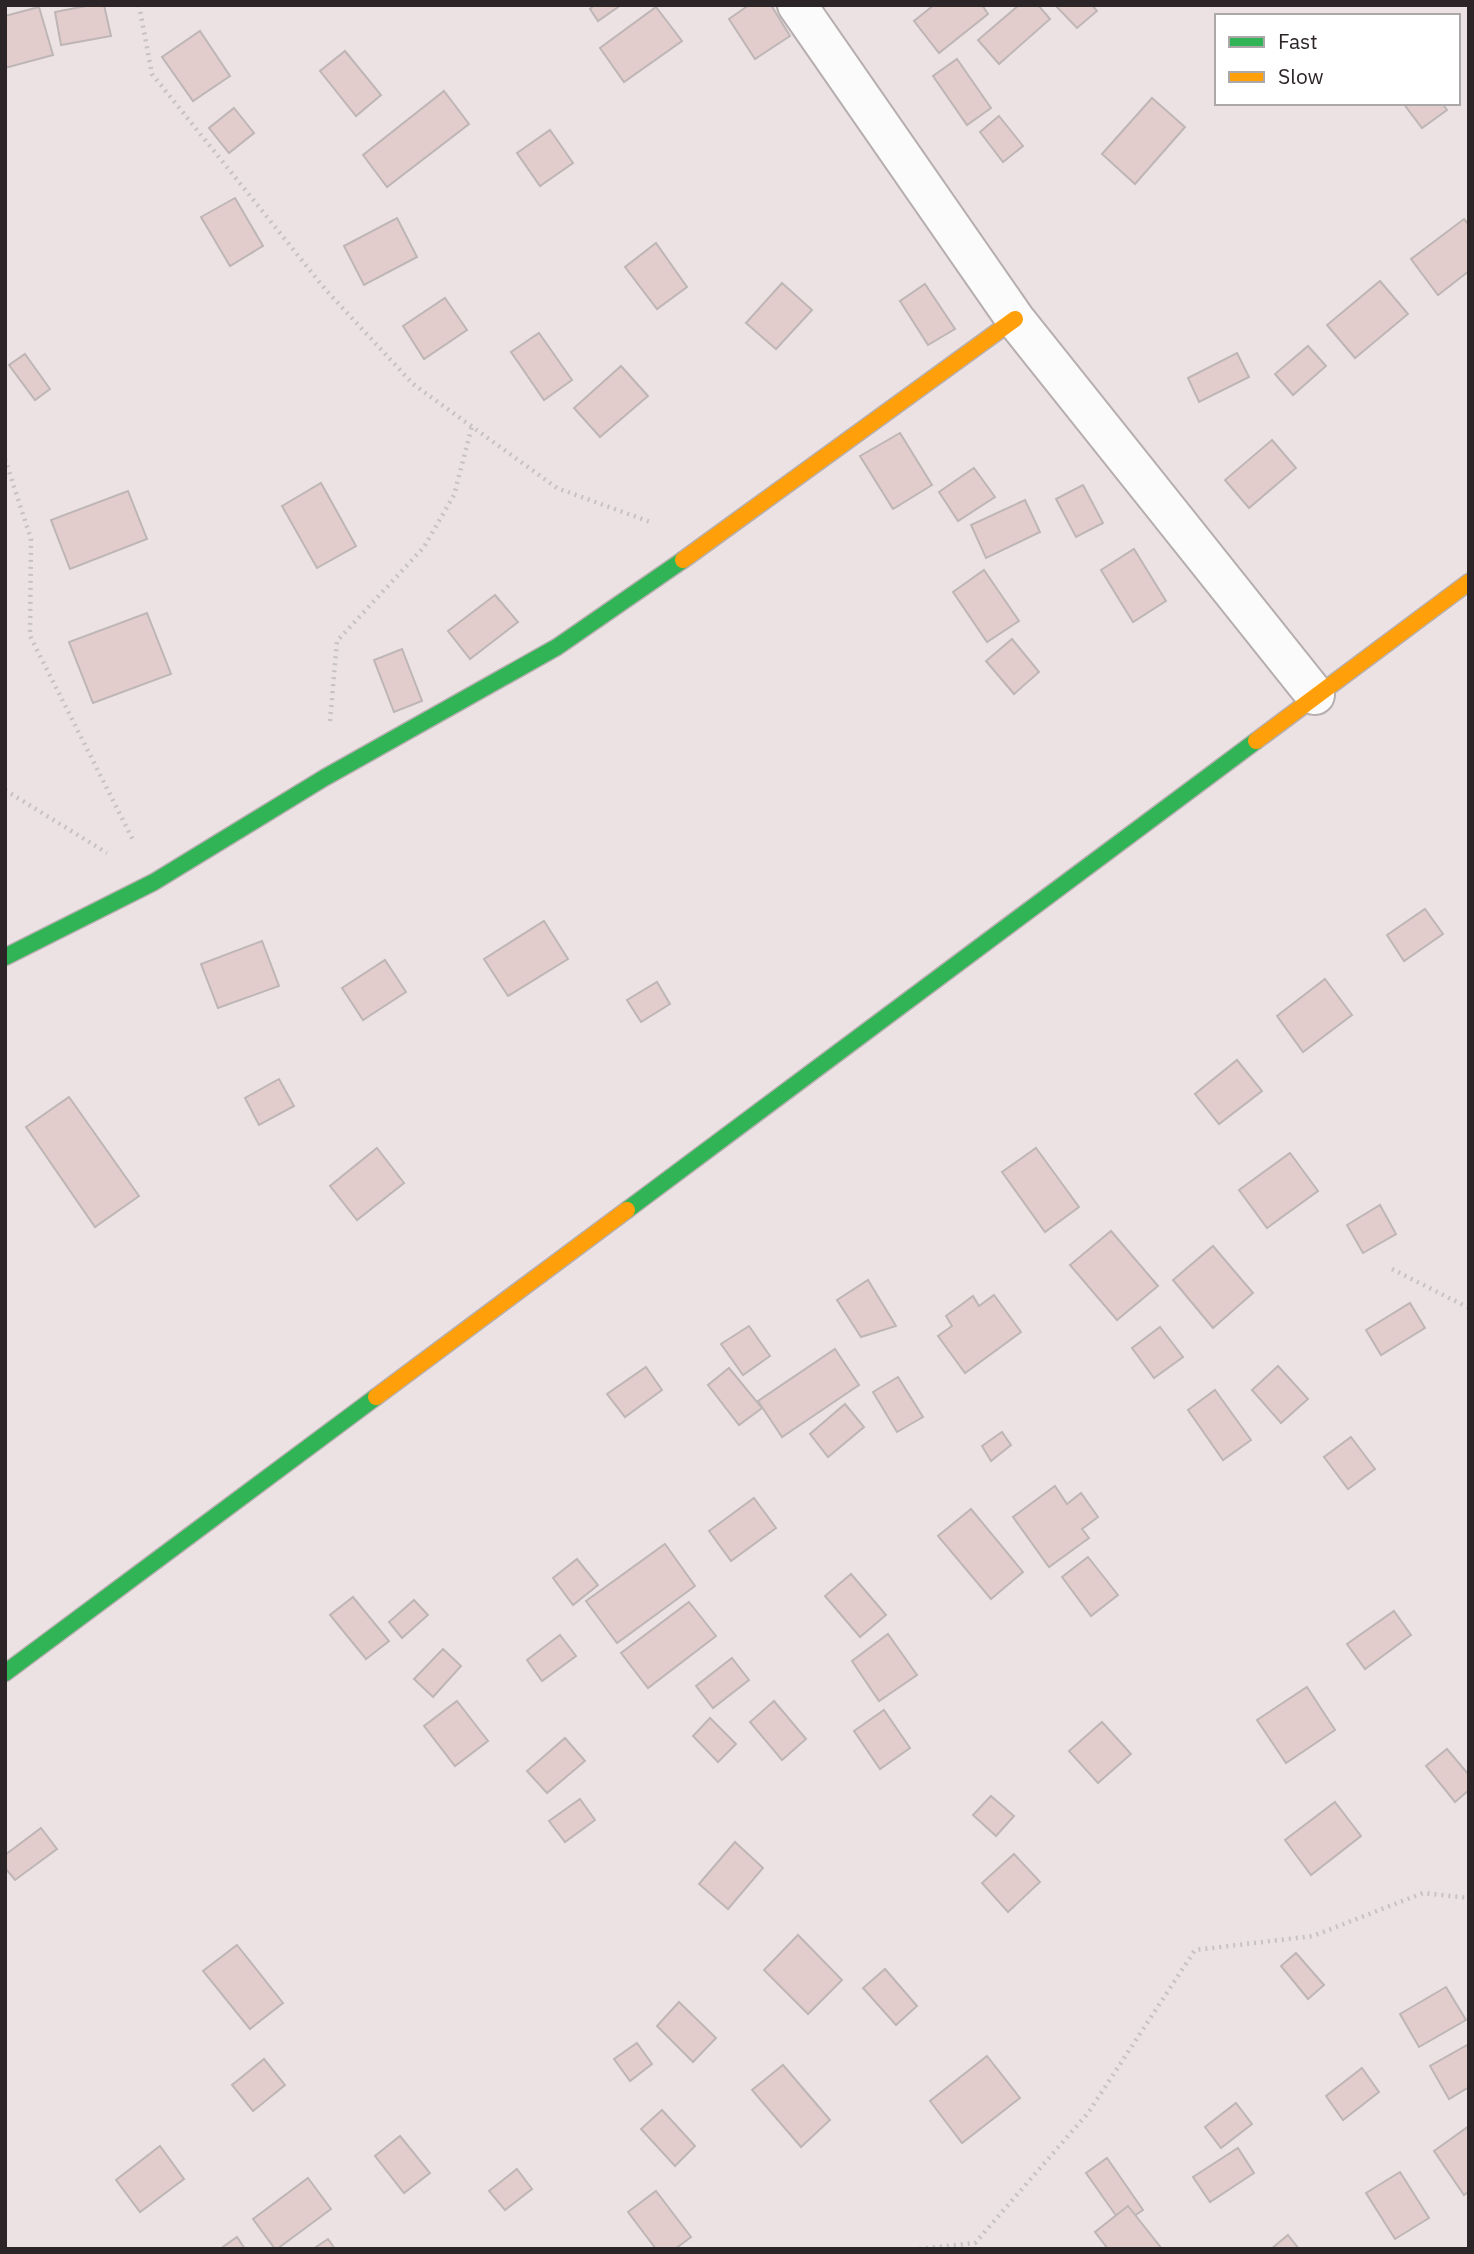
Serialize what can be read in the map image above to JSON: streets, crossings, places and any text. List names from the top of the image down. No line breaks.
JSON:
{"legend":["Fast","Slow"]}
